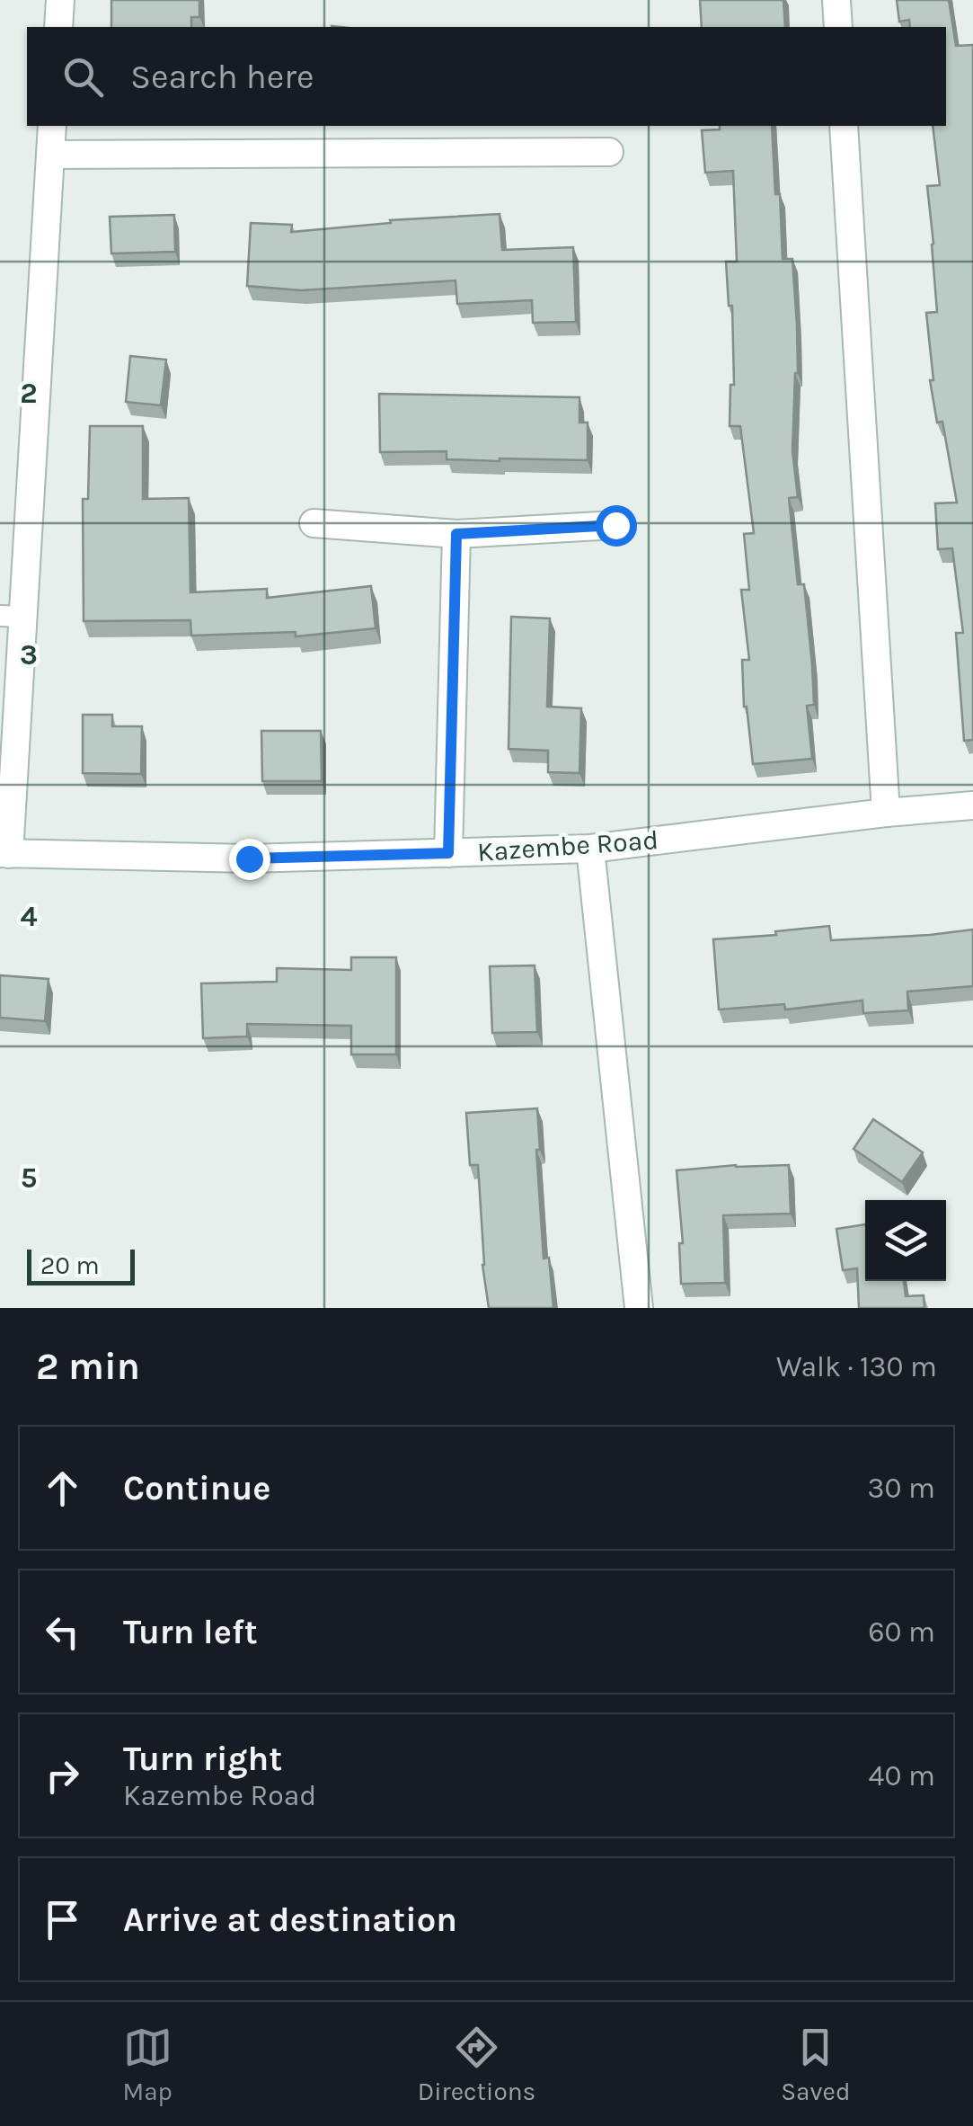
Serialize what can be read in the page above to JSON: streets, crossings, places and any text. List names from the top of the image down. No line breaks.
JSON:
{"streets":{"street":["Kazembe Road"]},"scale_bar":"20 m","page":{"search":"Search here","scale":"20 m","heading":["2 min","Walk · 130 m"],"list":[["Continue","30 m"],["Turn left","60 m"],["Turn right","Kazembe Road","40 m"],"Arrive at destination"],"nav":["Map","Directions","Saved"]},"grid":{"rows":["2","3","4","5"]}}
